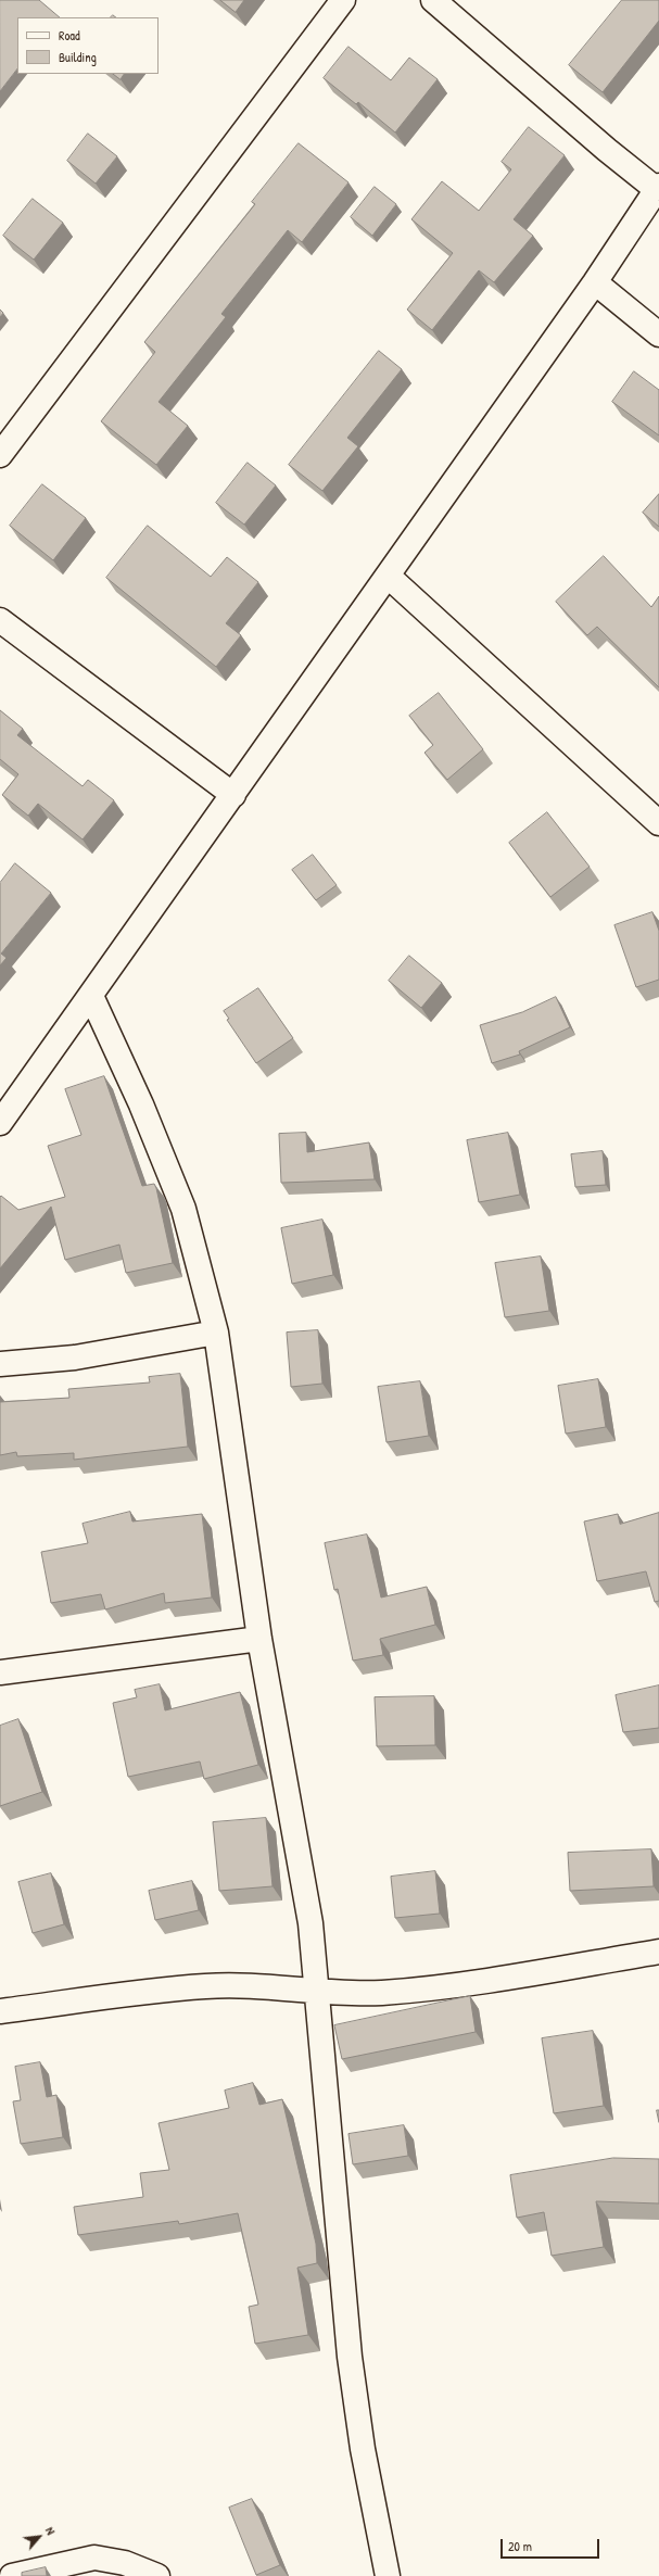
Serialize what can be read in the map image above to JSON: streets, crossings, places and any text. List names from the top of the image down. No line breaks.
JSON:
{"legend":["Road","Building"],"scale_bar":"20 m","north":"top right"}
